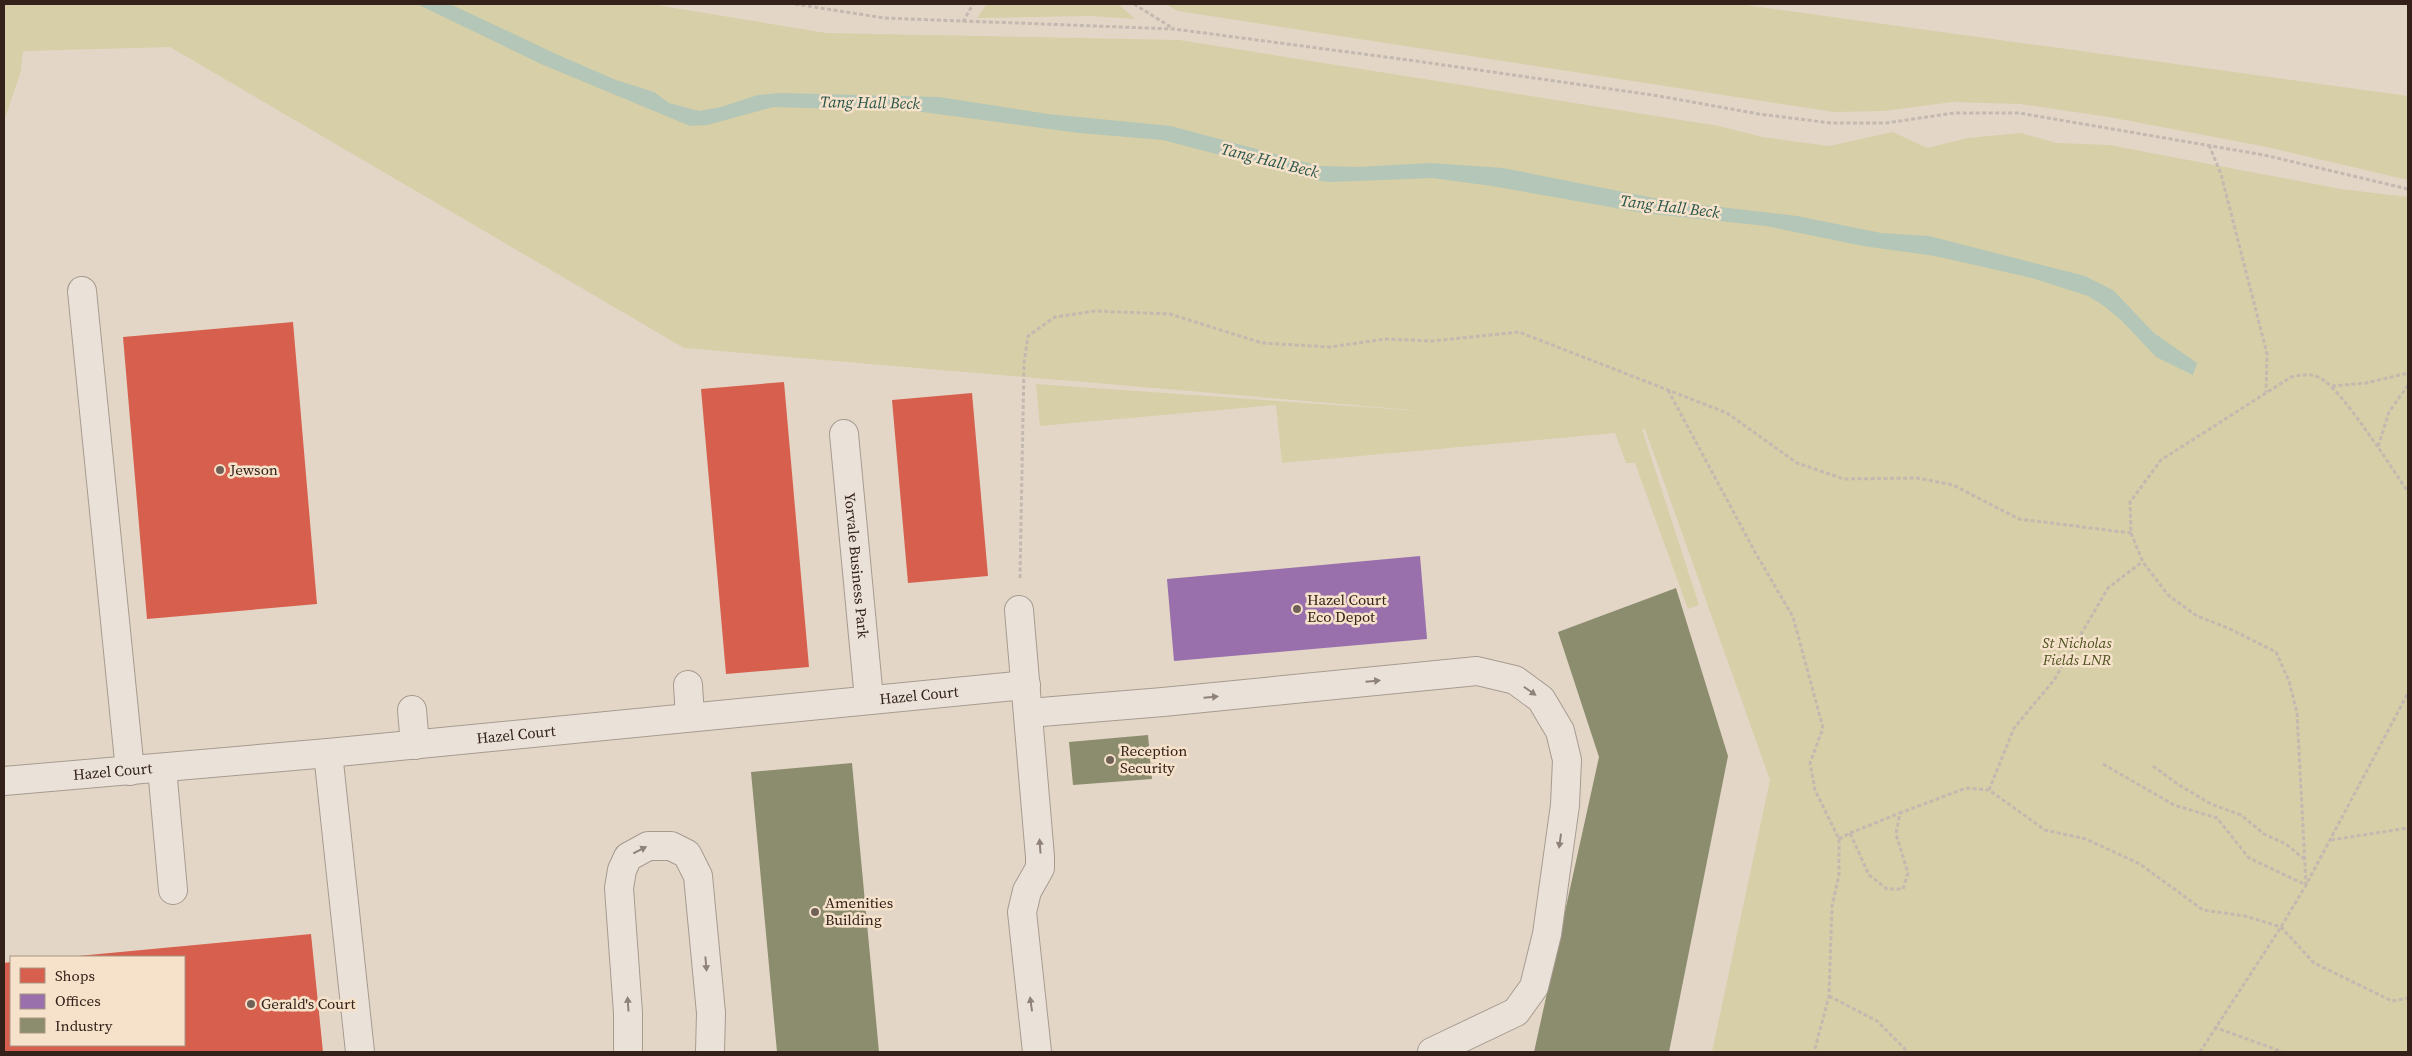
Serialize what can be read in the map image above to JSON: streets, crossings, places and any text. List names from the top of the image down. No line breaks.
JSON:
{"streets":{"street":["Yorvale Business Park","Hazel Court"]},"crossings":[["Yorvale Business Park","Hazel Court"]],"water":["Tang Hall Beck"],"parks":["St Nicholas Fields LNR"],"places":["Jewson","Hazel Court Eco Depot","Reception Security","Amenities Building","Gerald's Court"],"legend":["Shops","Offices","Industry"]}
